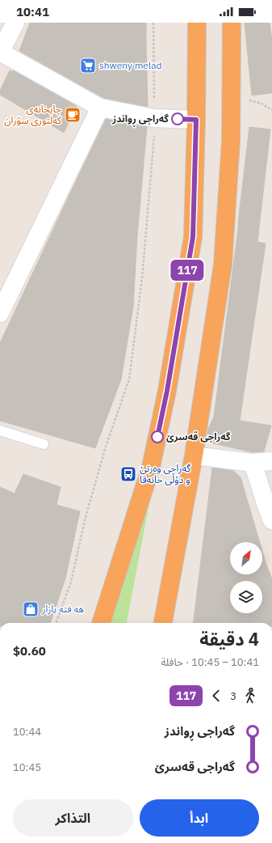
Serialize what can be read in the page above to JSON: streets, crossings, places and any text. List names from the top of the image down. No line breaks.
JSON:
{"places":{"supermarket":["shweny melad"],"cafe":["چایخانەی کەلتوری سۆران"],"other":["گەراجی ڕواندز","گەراجی قەسرێ"],"bus stop":["گەراجی وەرتێ و دۆڵی خانەقا"],"shop":["هه فته بازار"]},"lines":["bus line 117"],"north":"top right","page":{"status":"10:41","on_map":"117","heading":["4 دقيقة","10:41 – 10:45 · حافلة","$0.60"],"legs":["3","117"],"list":[{"name":"گەراجی ڕواندز","value":"10:44"},{"name":"گەراجی قەسرێ","value":"10:45"}],"buttons":["ابدأ","التذاكر"]}}
